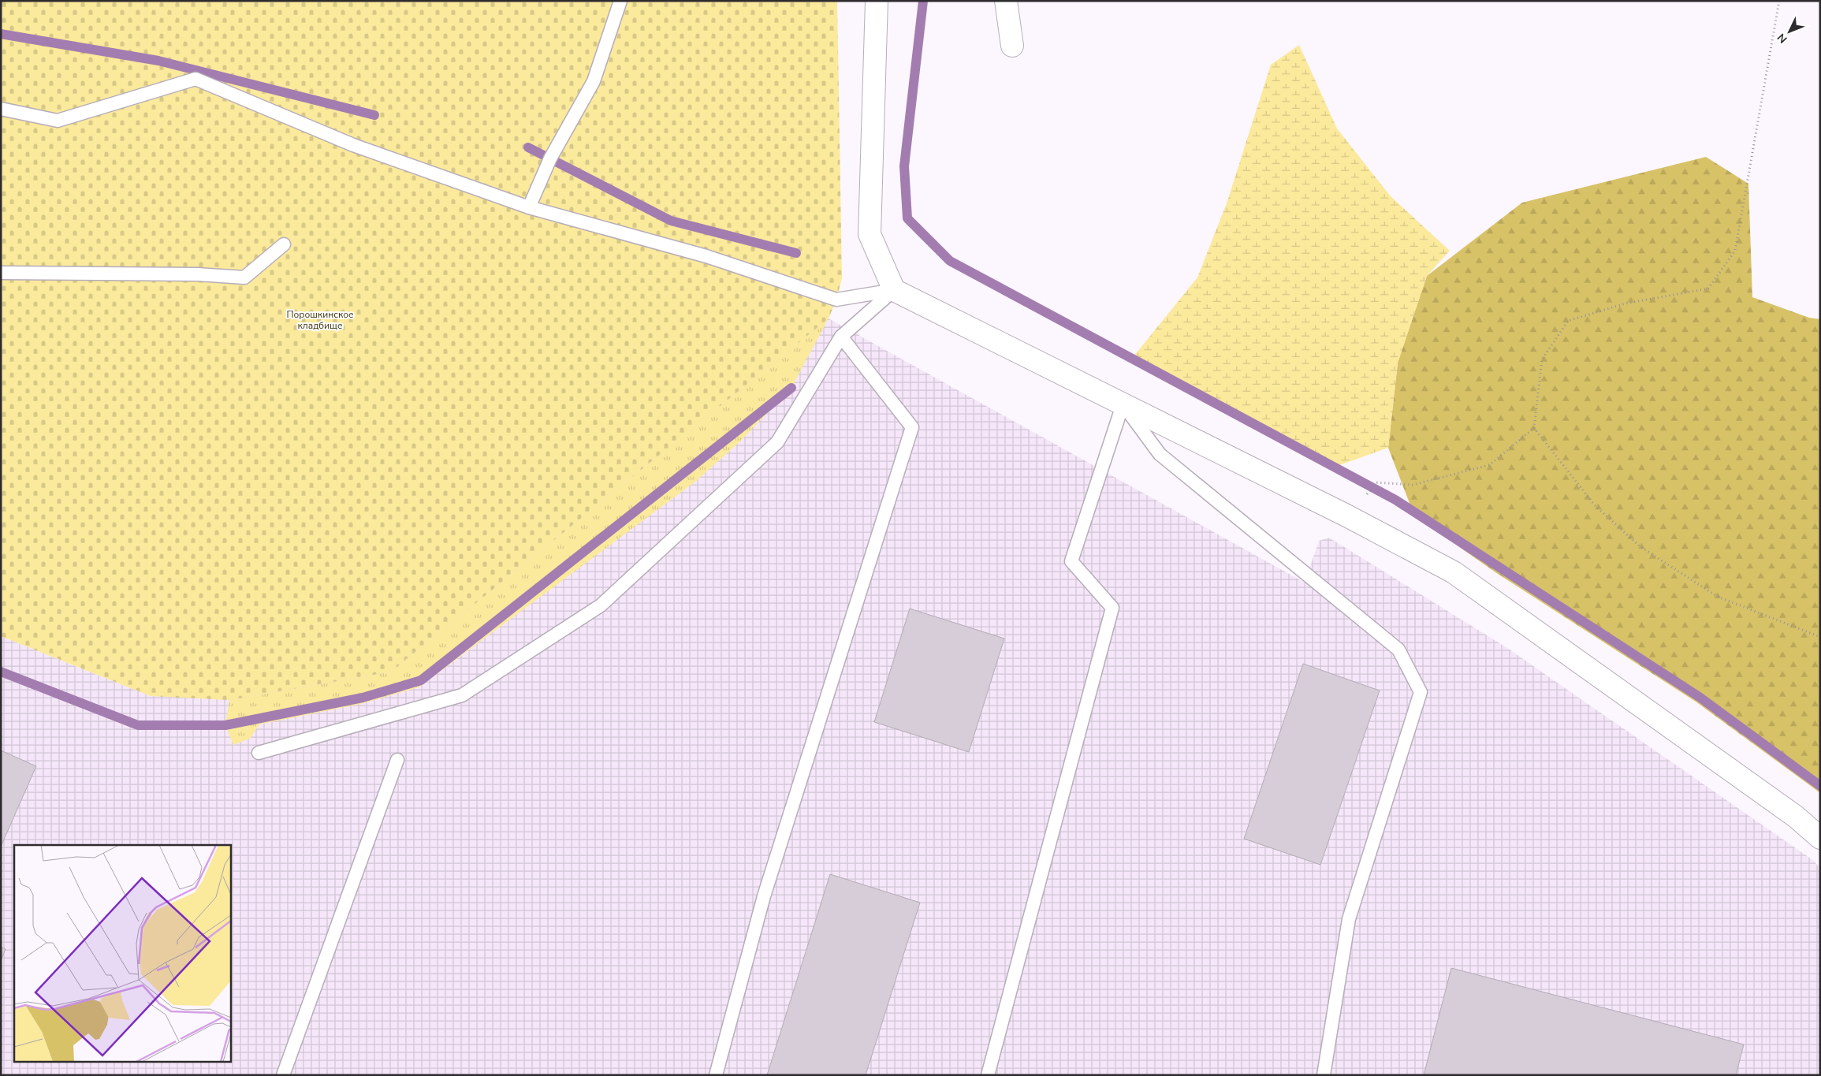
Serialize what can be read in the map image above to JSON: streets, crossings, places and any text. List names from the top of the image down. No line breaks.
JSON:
{"parks":["Порошкинское кладбище"],"north":"bottom left"}
